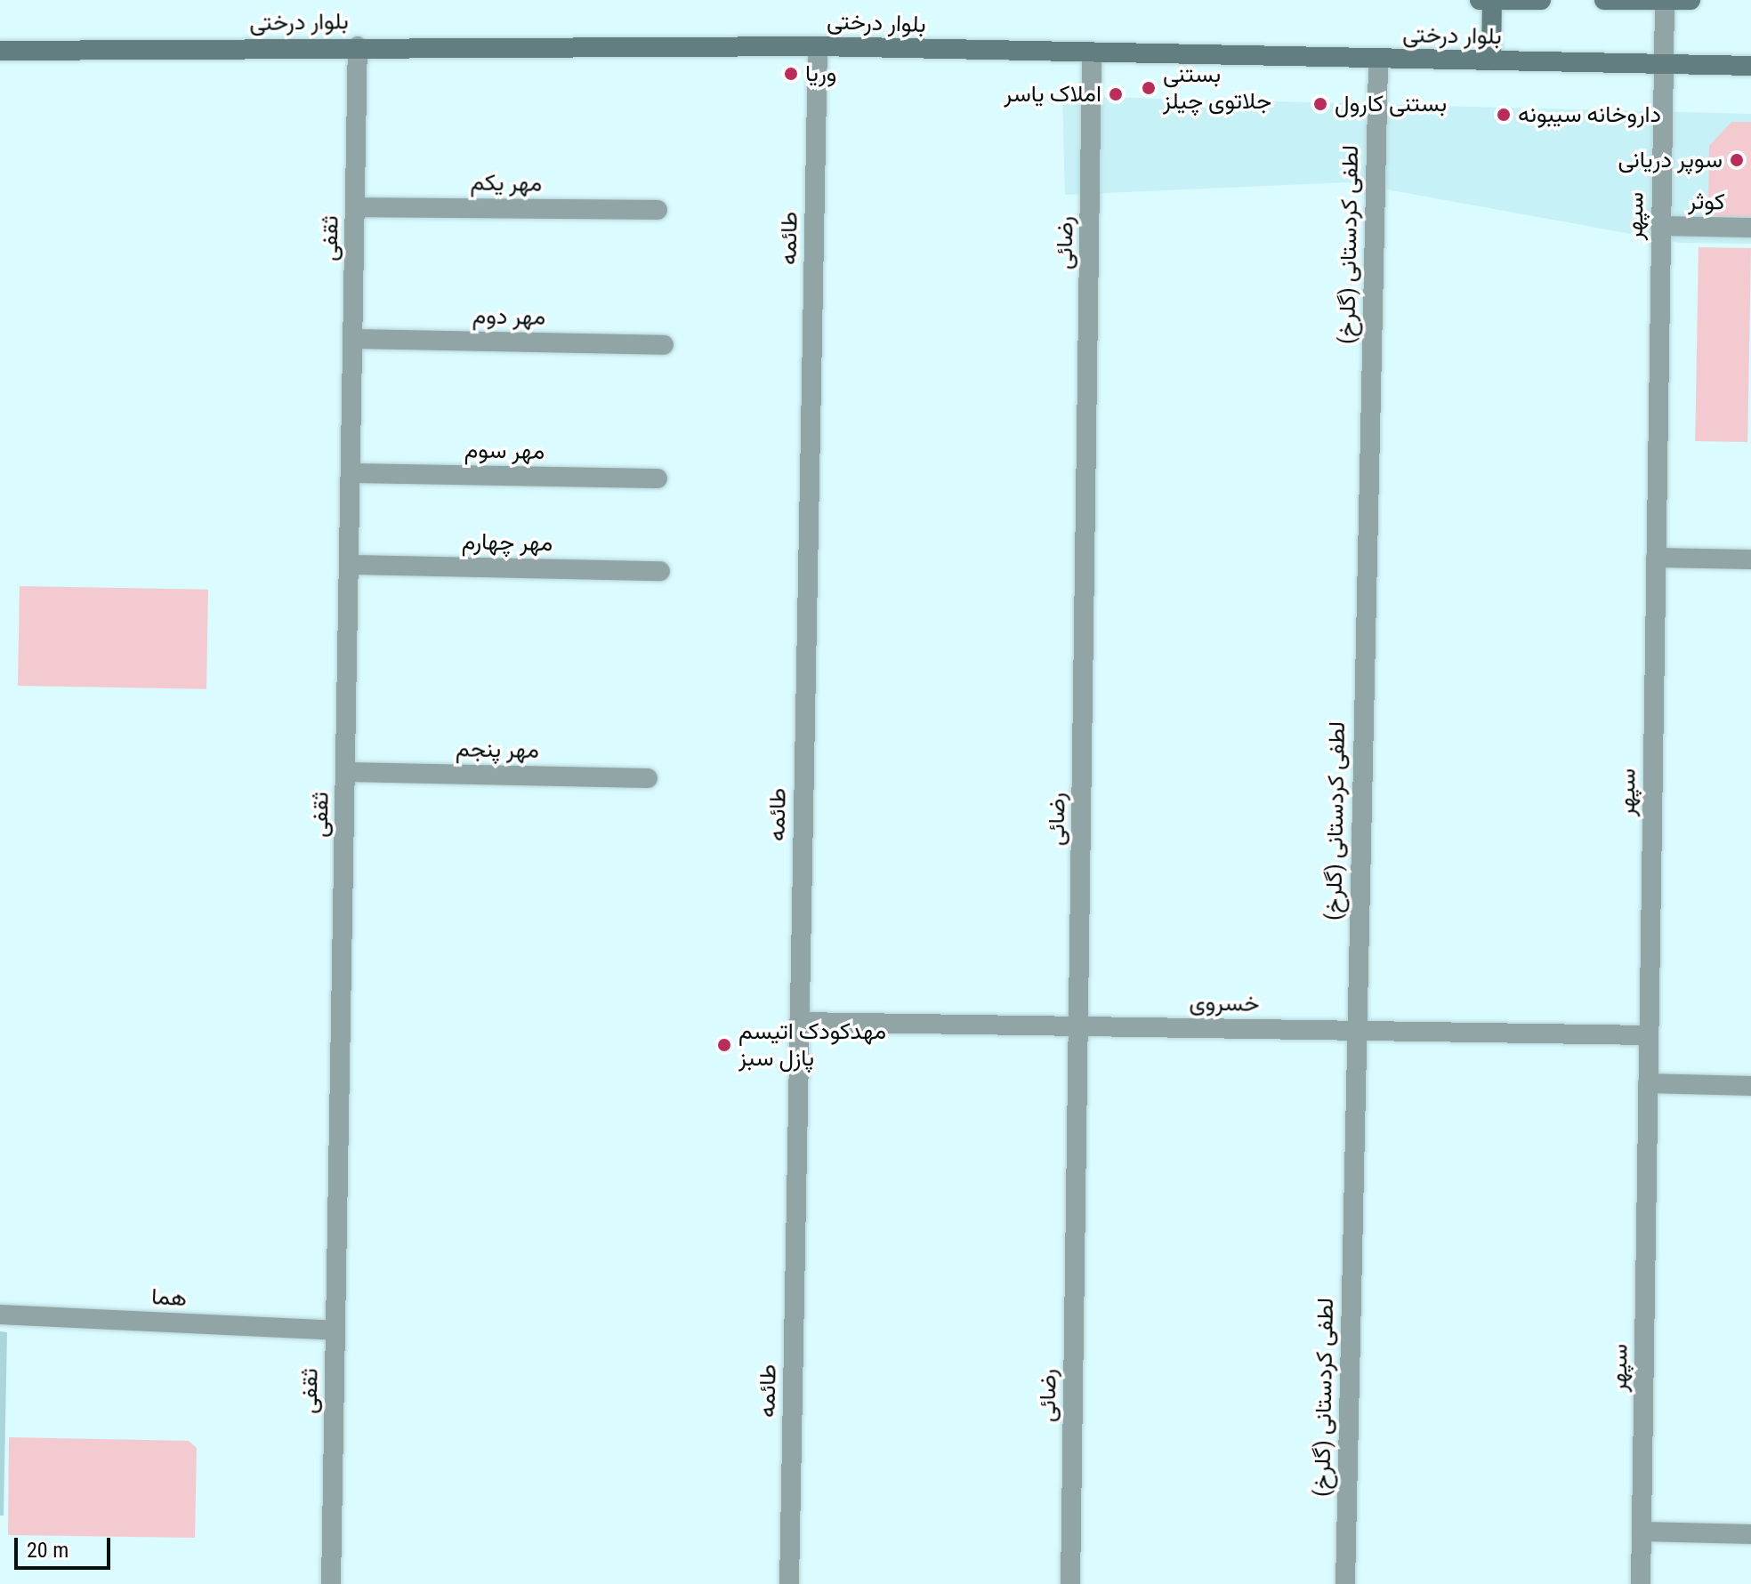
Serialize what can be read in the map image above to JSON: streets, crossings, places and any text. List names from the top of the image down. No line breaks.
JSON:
{"streets":{"main road":["بلوار درختی"],"street":["مهر یکم","کوثر","سپهر","ثقفی","طائمه","رضائی","لطفی کردستانی (گلرخ)","مهر دوم","مهر سوم","مهر چهارم","مهر پنجم","خسروی","هما"]},"crossings":[["بلوار درختی","سپهر"],["بلوار درختی","ثقفی"],["بلوار درختی","طائمه"],["بلوار درختی","رضائی"],["بلوار درختی","لطفی کردستانی (گلرخ)"],["مهر یکم","ثقفی"],["کوثر","سپهر"],["سپهر","خسروی"],["ثقفی","مهر دوم"],["ثقفی","مهر سوم"],["ثقفی","مهر چهارم"],["ثقفی","مهر پنجم"],["ثقفی","هما"],["طائمه","خسروی"],["رضائی","خسروی"],["لطفی کردستانی (گلرخ)","خسروی"]],"places":["وریا","بستنی جلاتوی چیلز","املاک یاسر","بستنی کارول","داروخانه سیبونه","سوپر دریانی","مهدکودک اتیسم پازل سبز"],"scale_bar":"20 m"}
